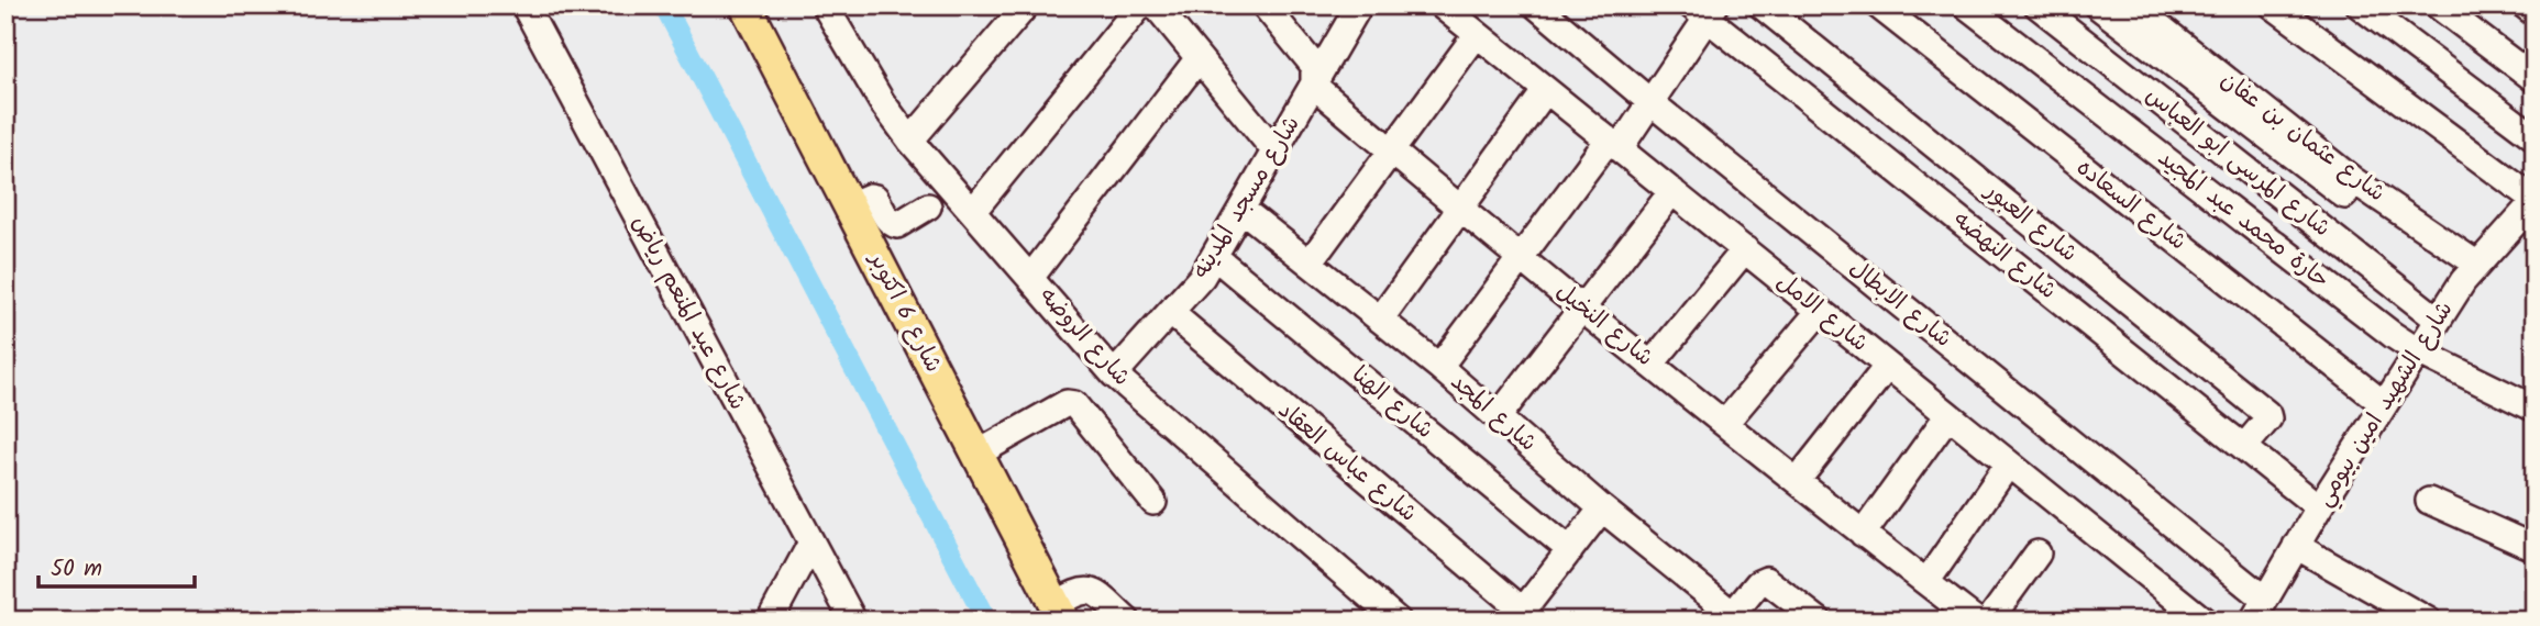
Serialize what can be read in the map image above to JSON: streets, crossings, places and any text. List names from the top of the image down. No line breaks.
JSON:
{"streets":{"main road":["شارع 6 اكتوبر"],"street":["شارع عثمان بن عفان","شارع المرسى ابو العباس","شارع مسجد المدينه","شارع السعاده","حارة محمد عبد المجيد","شارع العبور","شارع النهضه","شارع الابطال","شارع عبد المنعم رياض","شارع الامل","شارع النخيل","شارع الروضه","شارع الهنا","شارع الشهيد امين بيومي","شارع المجد","شارع عباس العقاد"]},"crossings":[["شارع عثمان بن عفان","شارع الشهيد امين بيومي"],["شارع المرسى ابو العباس","شارع الشهيد امين بيومي"],["شارع مسجد المدينه","شارع النخيل"],["شارع مسجد المدينه","شارع الروضه"],["شارع مسجد المدينه","شارع الهنا"],["شارع مسجد المدينه","شارع المجد"],["شارع مسجد المدينه","شارع عباس العقاد"],["شارع السعاده","شارع الشهيد امين بيومي"],["حارة محمد عبد المجيد","شارع الشهيد امين بيومي"],["شارع العبور","شارع النهضه"],["شارع النهضه","شارع الشهيد امين بيومي"],["شارع الابطال","شارع الشهيد امين بيومي"]],"scale_bar":"50 m"}
